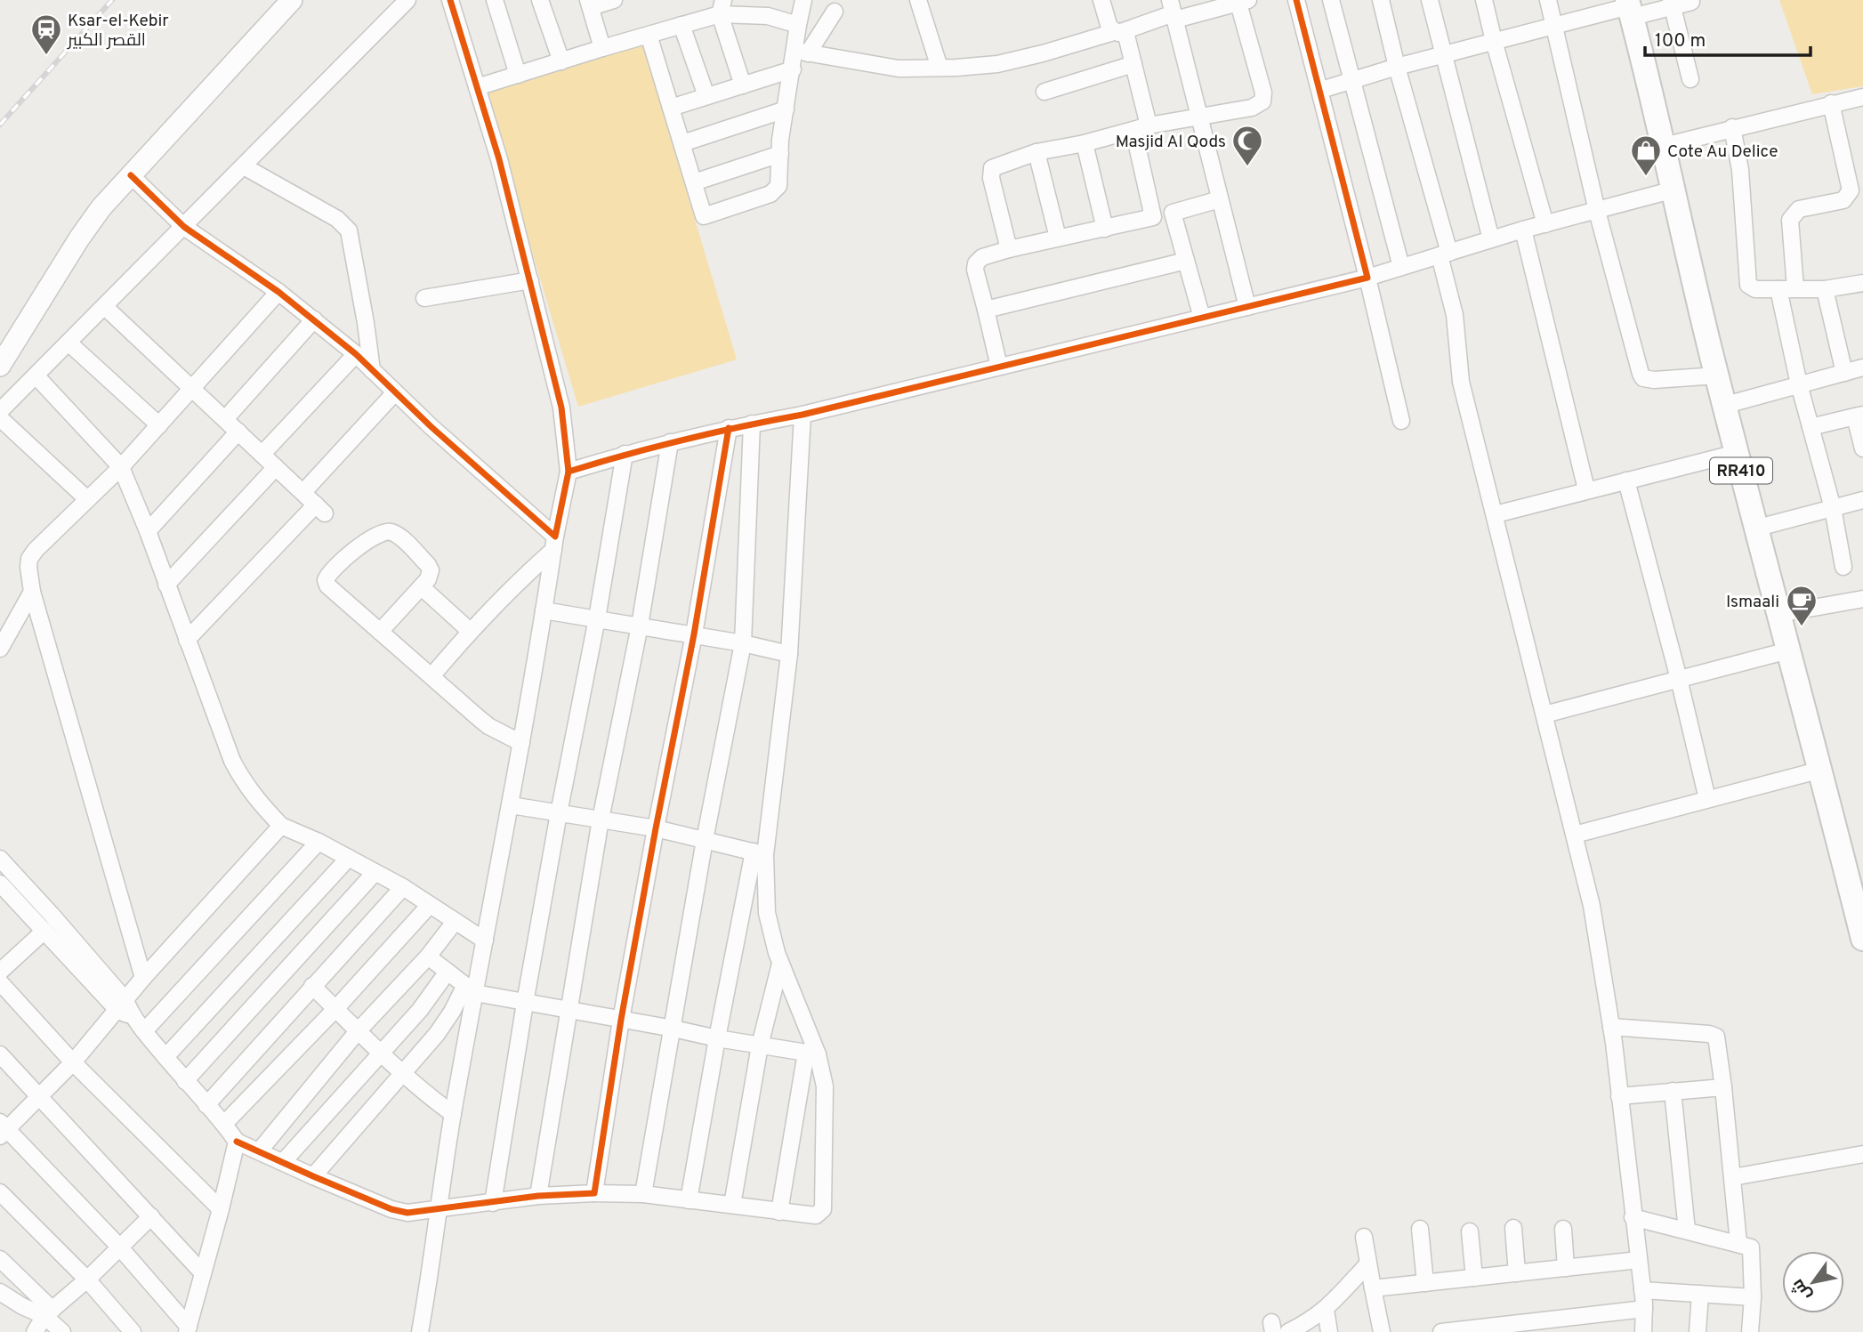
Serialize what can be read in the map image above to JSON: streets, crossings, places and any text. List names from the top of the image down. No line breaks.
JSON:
{"streets":{"highway":["RR410"]},"places":{"station":["Ksar-el-Kebir القصر الكبير"],"mosque":["Masjid Al Qods"],"shop":["Cote Au Delice"],"cafe":["Ismaali"]},"scale_bar":"100 m","north":"bottom left"}
